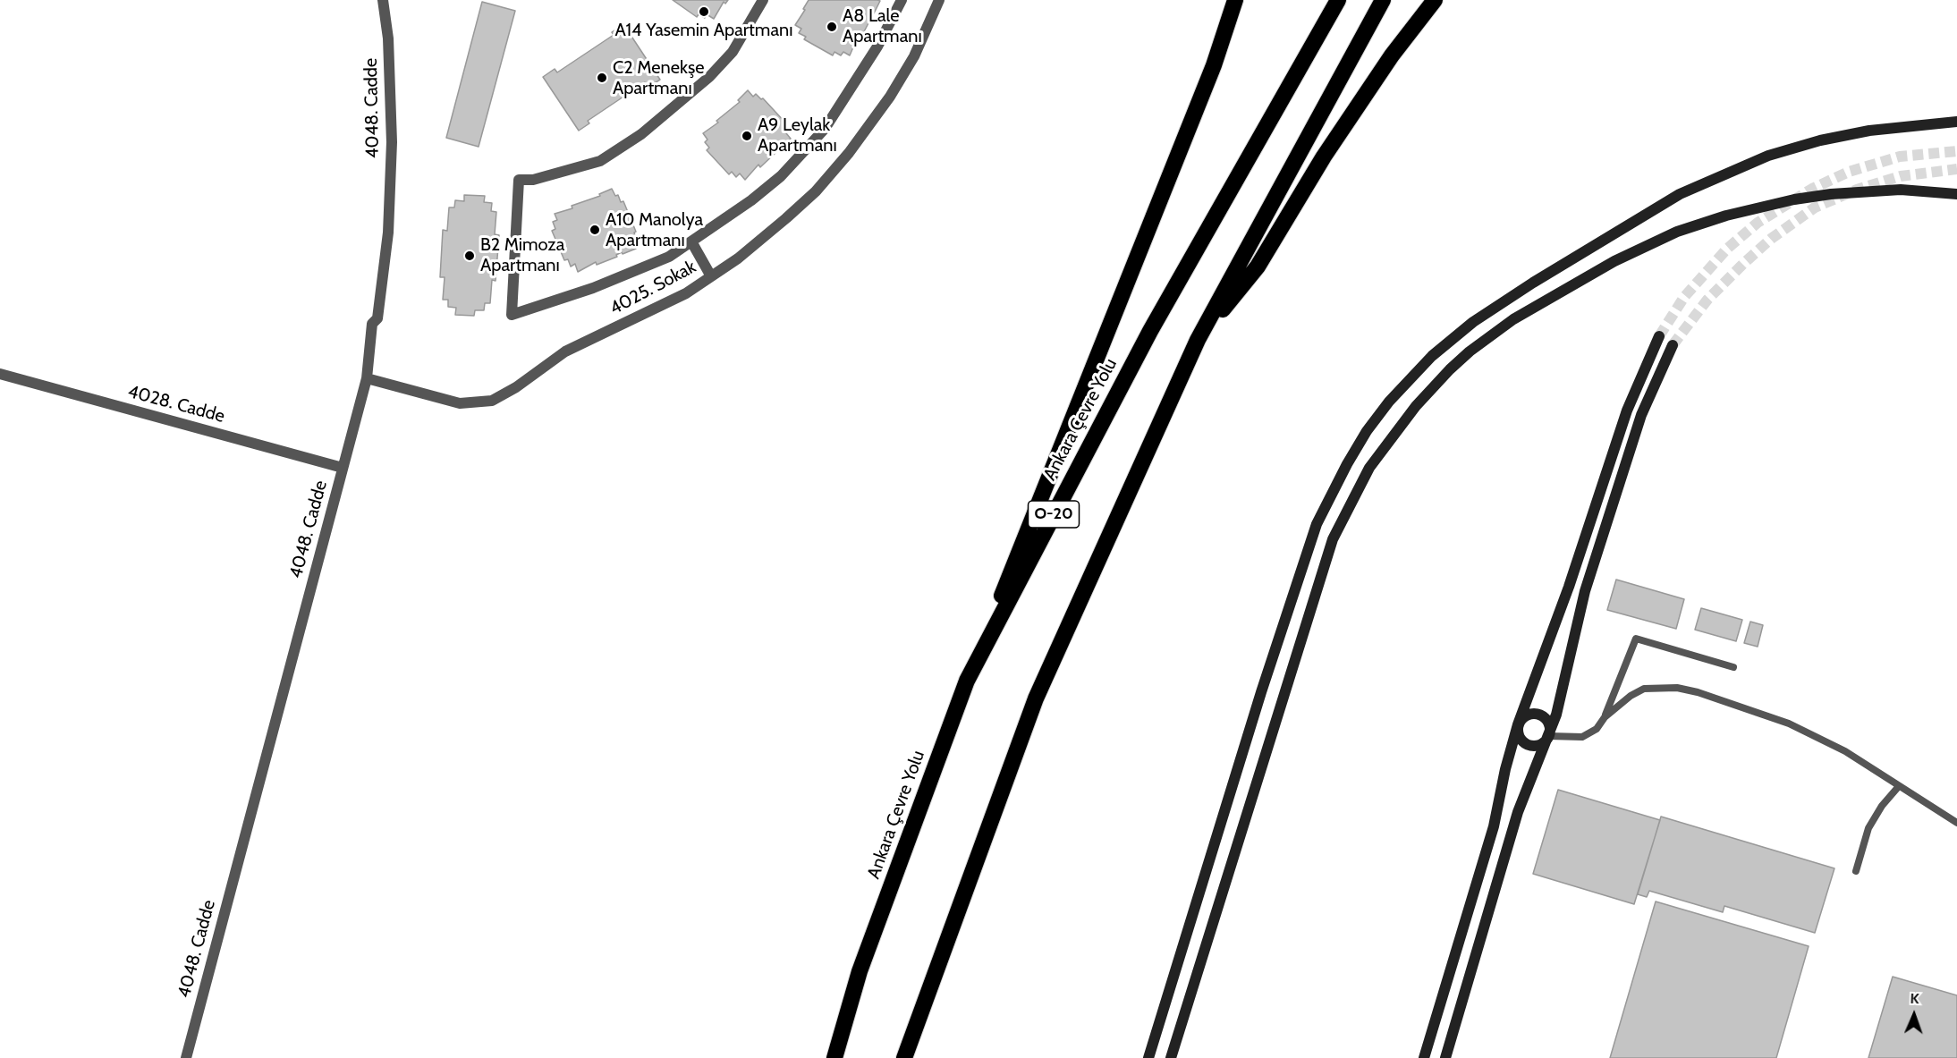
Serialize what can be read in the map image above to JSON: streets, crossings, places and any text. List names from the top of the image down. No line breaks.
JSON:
{"streets":{"highway":["Ankara Çevre Yolu","O-20"],"street":["4048. Cadde","4025. Sokak","4028. Cadde"]},"crossings":[["4048. Cadde","4025. Sokak"],["4048. Cadde","4028. Cadde"]],"places":["A14 Yasemin Apartmanı","A8 Lale Apartmanı","C2 Menekşe Apartmanı","A9 Leylak Apartmanı","A10 Manolya Apartmanı","B2 Mimoza Apartmanı"],"north":"top"}
